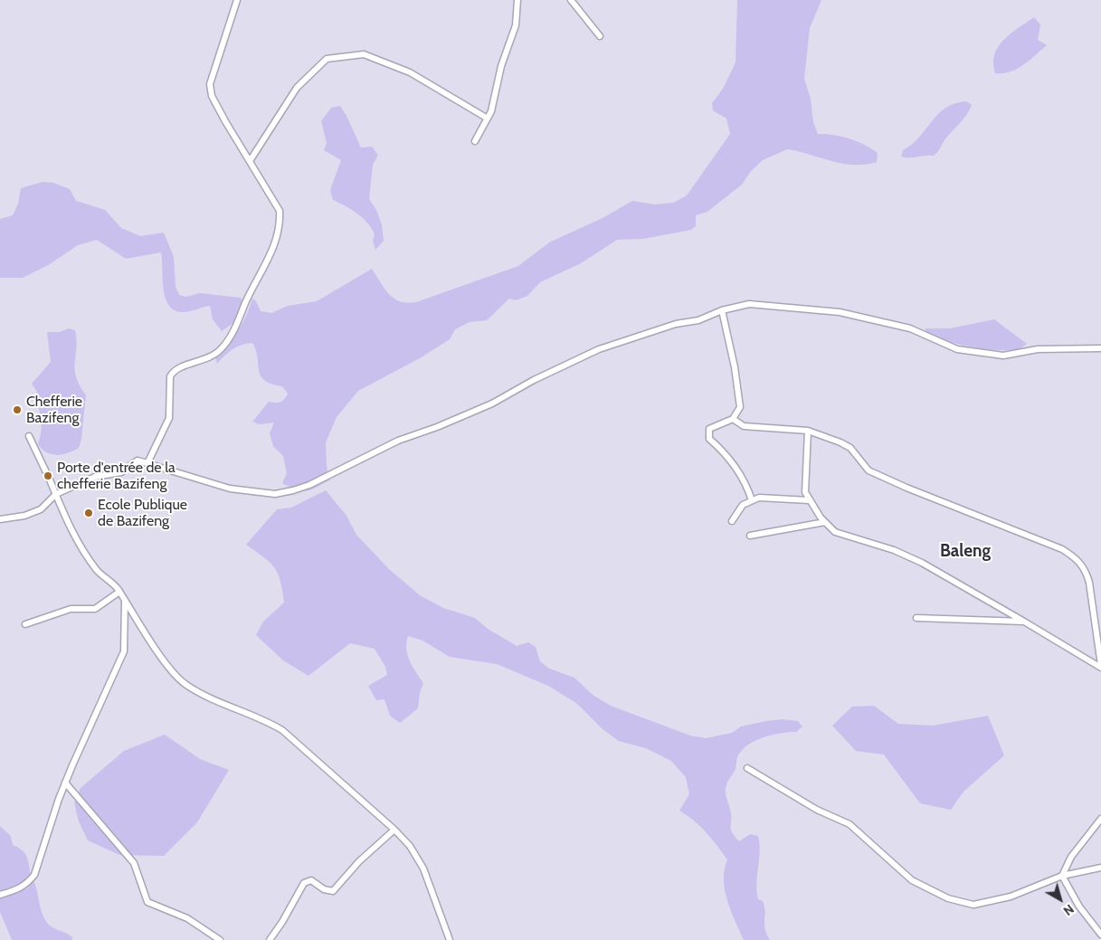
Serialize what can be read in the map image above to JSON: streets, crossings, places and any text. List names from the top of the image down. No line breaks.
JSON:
{"districts":["Baleng"],"places":["Chefferie Bazifeng","Porte d'entrée de la chefferie Bazifeng","Ecole Publique de Bazifeng"],"north":"bottom right"}
